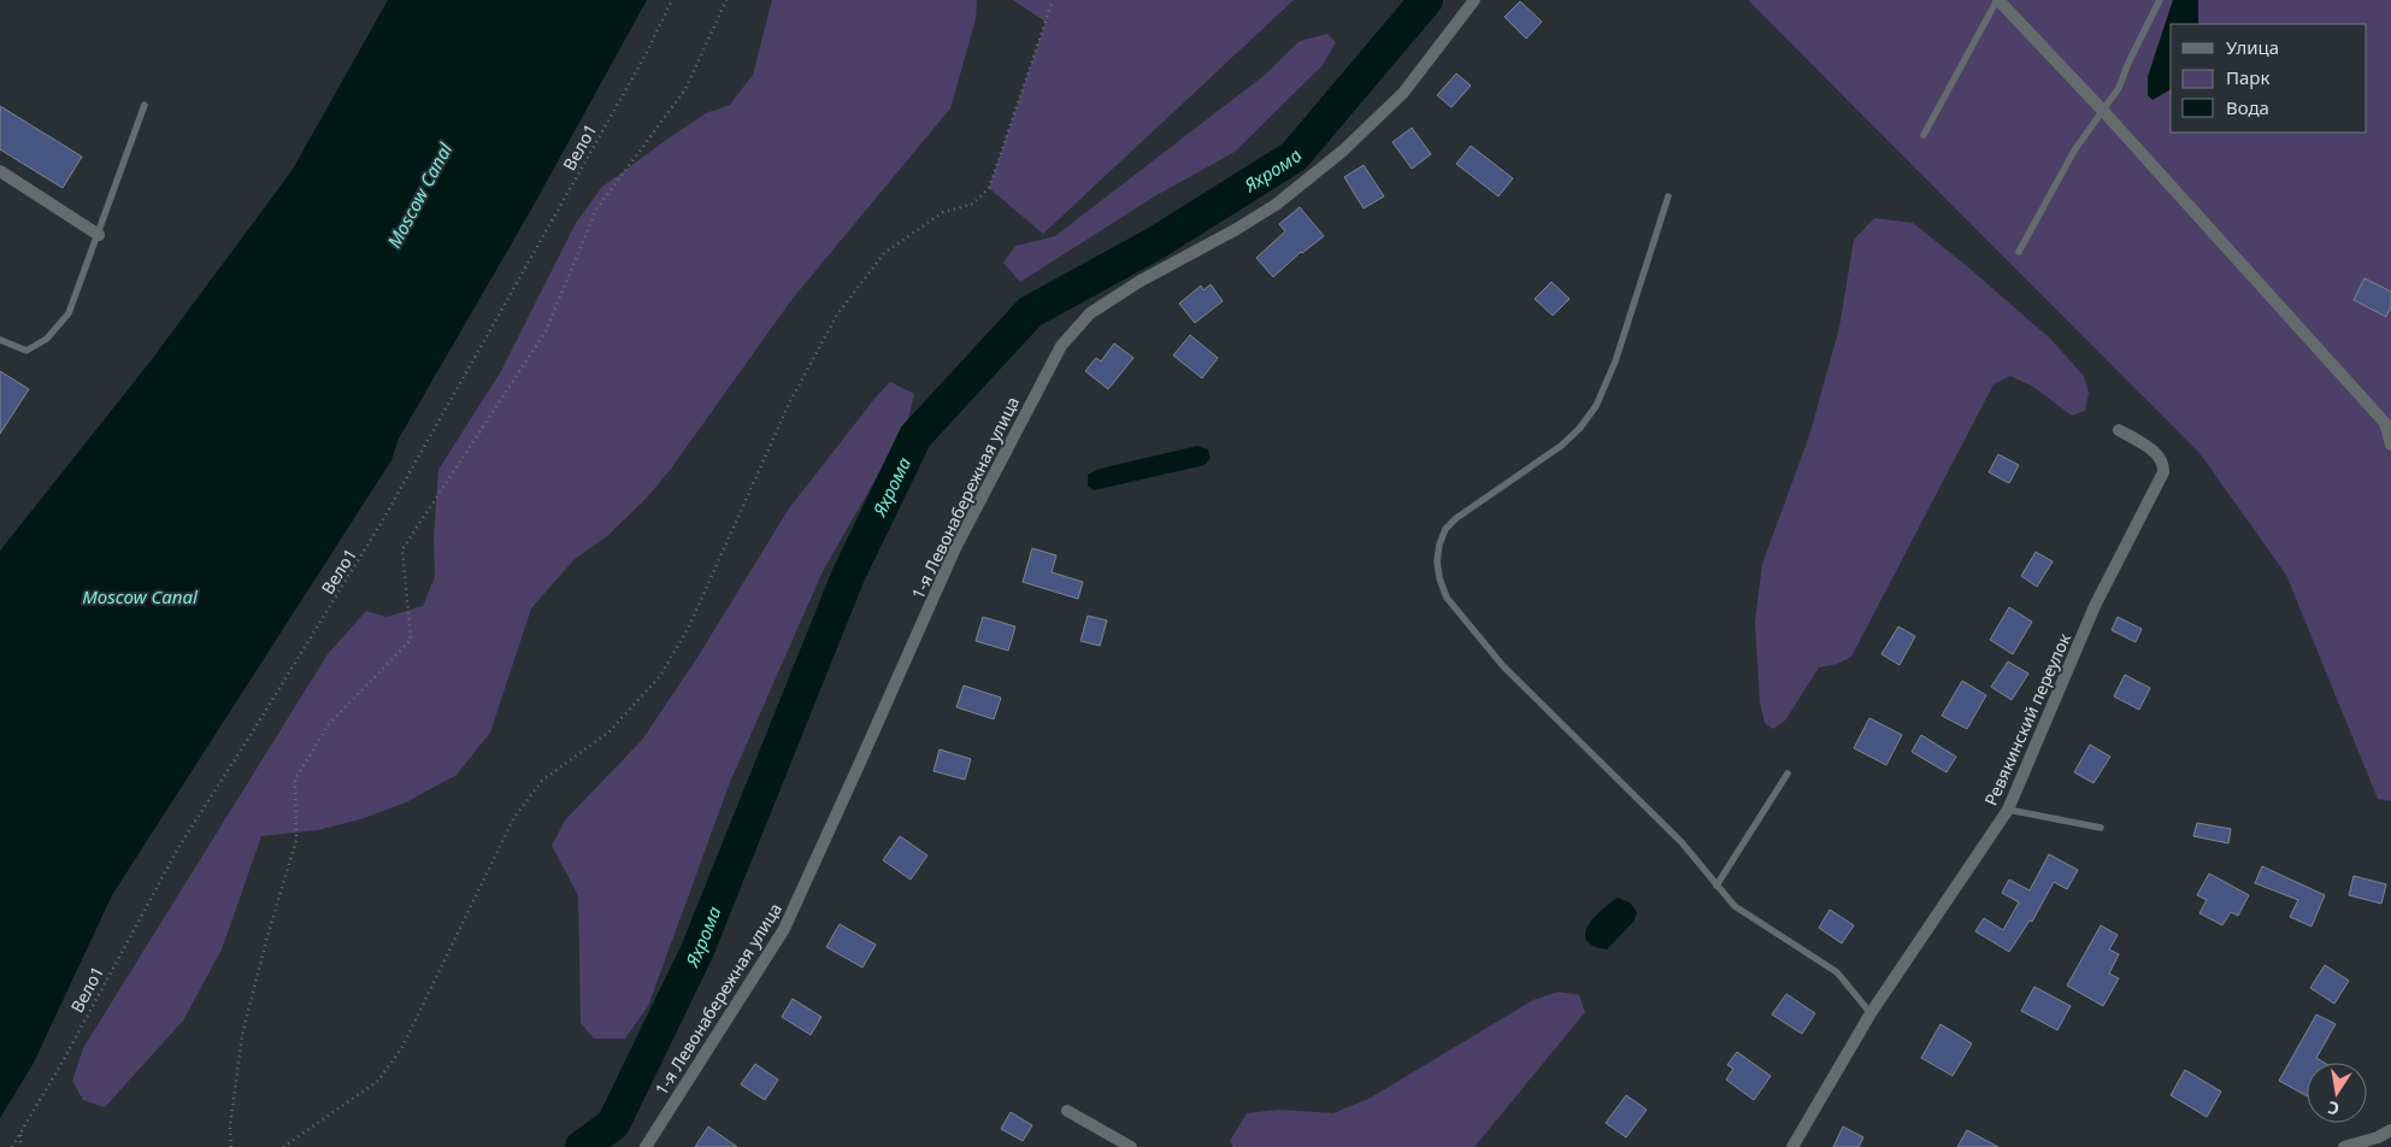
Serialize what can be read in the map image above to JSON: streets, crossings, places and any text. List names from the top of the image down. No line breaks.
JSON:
{"streets":{"street":["1-я Левонабережная улица","Ревякинский переулок"],"path":["Вело1"]},"water":["Яхрома","Moscow Canal"],"legend":["Улица","Парк","Вода"],"north":"bottom"}
